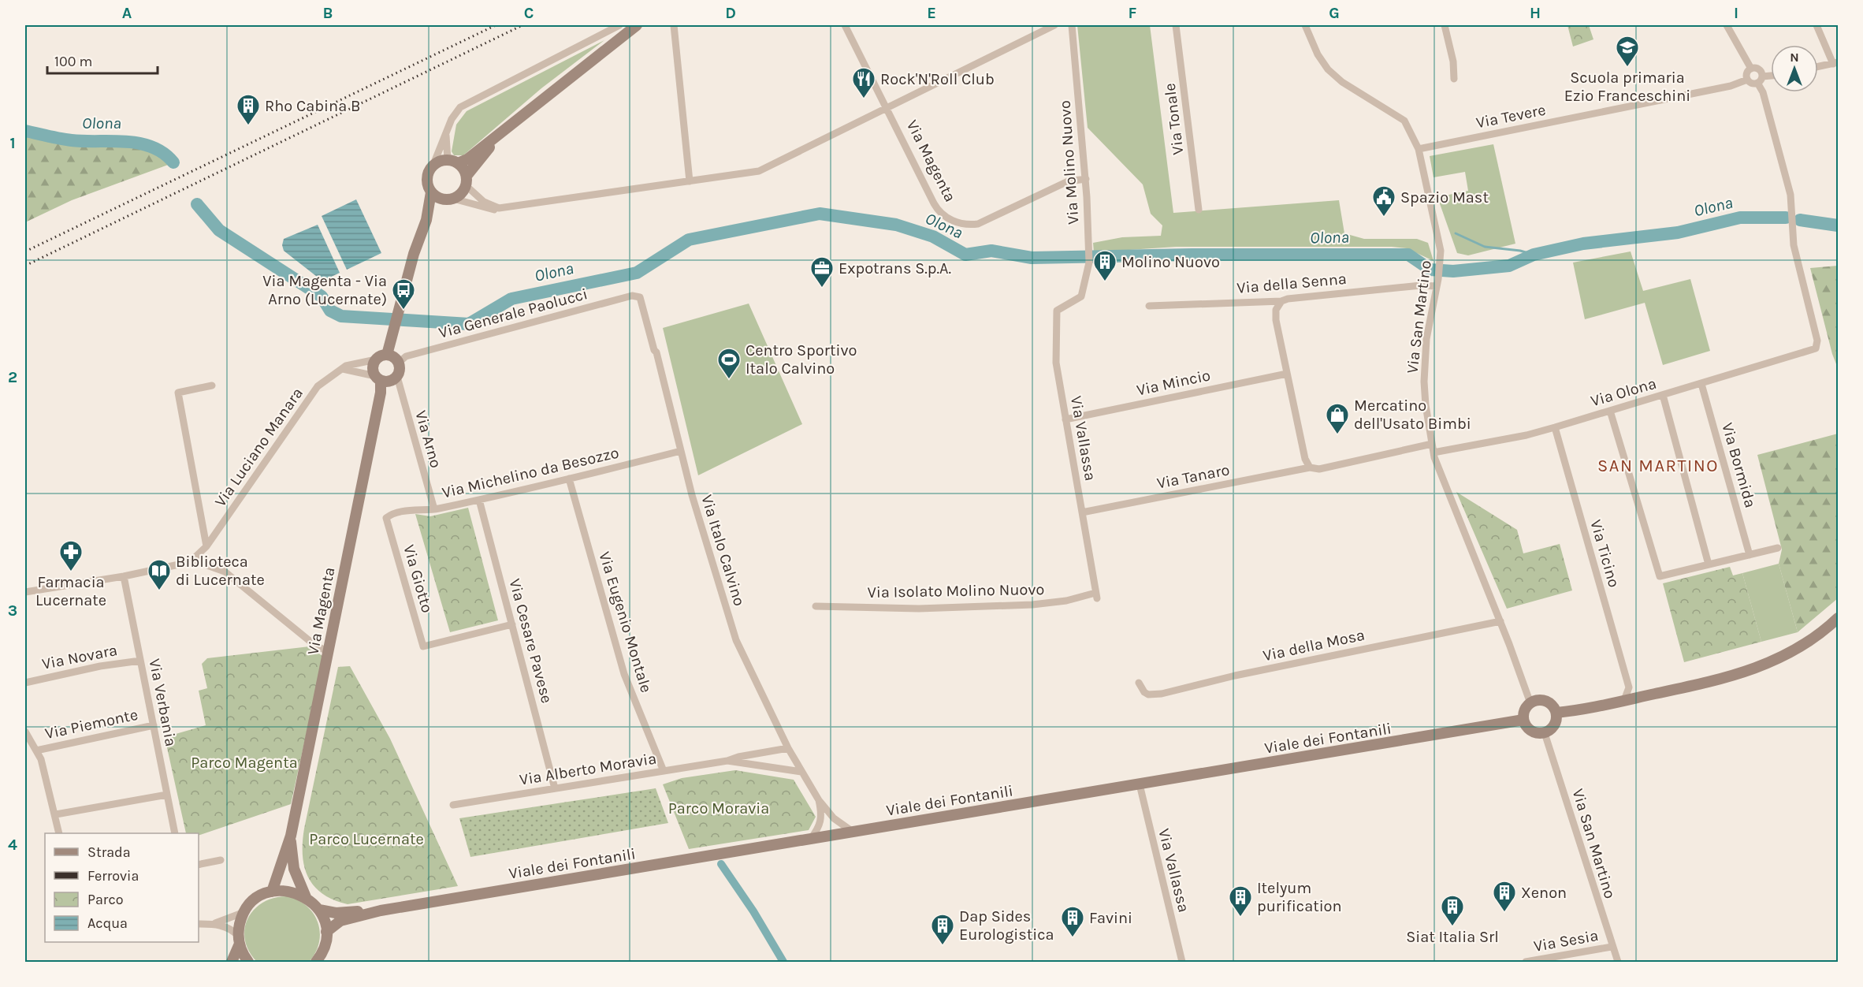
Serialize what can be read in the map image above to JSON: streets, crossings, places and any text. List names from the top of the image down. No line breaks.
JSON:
{"streets":{"main road":["Via Magenta","Viale dei Fontanili"],"street":["Via Tevere","Via Tonale","Via Molino Nuovo","Via della Senna","Via Generale Paolucci","Via San Martino","Via Mincio","Via Olona","Via Vallassa","Via Arno","Via Luciano Manara","Via Bormida","Via Michelino da Besozzo","Via Tanaro","Via Italo Calvino","Via Ticino","Via Giotto","Via Isolato Molino Nuovo","Via Eugenio Montale","Via Cesare Pavese","Via della Mosa","Via Novara","Via Verbania","Via Piemonte","Via Alberto Moravia","Via Sesia"]},"crossings":[["Via Tevere","Via San Martino"],["Via Tevere","Via Olona"],["Via Magenta","Via Molino Nuovo"],["Via Magenta","Via Arno"],["Via Molino Nuovo","Via Vallassa"],["Via della Senna","Via San Martino"],["Via Generale Paolucci","Via Italo Calvino"],["Via San Martino","Via Olona"],["Via San Martino","Via Tanaro"],["Via San Martino","Via della Mosa"],["Via San Martino","Viale dei Fontanili"],["Via San Martino","Via Sesia"],["Via Mincio","Via Vallassa"],["Via Olona","Via Bormida"],["Via Olona","Via Ticino"],["Via Vallassa","Via Tanaro"],["Via Vallassa","Via Isolato Molino Nuovo"],["Via Vallassa","Viale dei Fontanili"],["Via Arno","Via Michelino da Besozzo"],["Via Michelino da Besozzo","Via Italo Calvino"],["Via Michelino da Besozzo","Via Giotto"],["Via Michelino da Besozzo","Via Eugenio Montale"],["Via Michelino da Besozzo","Via Cesare Pavese"],["Via Italo Calvino","Viale dei Fontanili"],["Via Italo Calvino","Via Alberto Moravia"],["Via Giotto","Via Cesare Pavese"],["Via Eugenio Montale","Via Alberto Moravia"],["Via Cesare Pavese","Via Alberto Moravia"],["Via Novara","Via Verbania"],["Via Verbania","Via Piemonte"]],"districts":["SAN MARTINO"],"water":["Olona"],"parks":["Parco Magenta","Parco Moravia","Parco Lucernate"],"places":{"school or university":["Scuola primaria Ezio Franceschini"],"restaurant":["Rock'N'Roll Club"],"building":["Rho Cabina B","Molino Nuovo","Xenon","Itelyum purification","Siat Italia Srl","Favini","Dap Sides Eurologistica"],"public building":["Spazio Mast"],"office":["Expotrans S.p.A."],"bus stop":["Via Magenta - Via Arno (Lucernate)"],"sports":["Centro Sportivo Italo Calvino"],"shop":["Mercatino dell'Usato Bimbi"],"pharmacy":["Farmacia Lucernate"],"library":["Biblioteca di Lucernate"]},"legend":["Strada","Ferrovia","Parco","Acqua"],"scale_bar":"100 m","north":"top","grid":{"columns":["A","B","C","D","E","F","G","H","I"],"rows":["1","2","3","4"]}}
